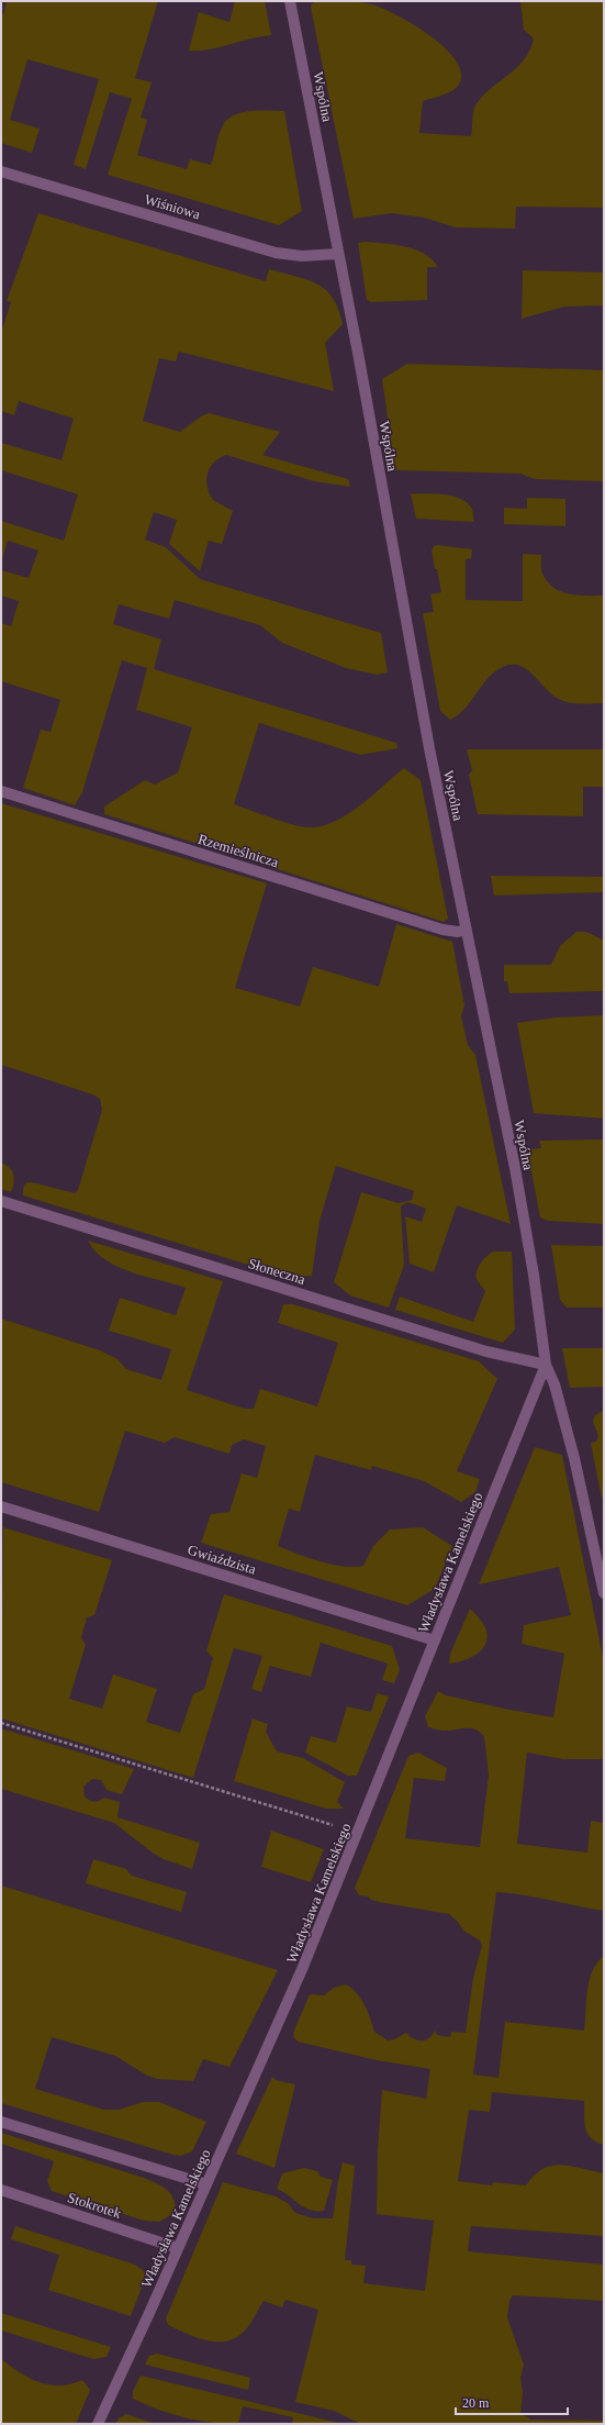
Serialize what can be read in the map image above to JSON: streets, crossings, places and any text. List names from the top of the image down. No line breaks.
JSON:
{"streets":{"street":["Wspólna","Wiśniowa","Rzemieślnicza","Słoneczna","Gwiaździsta","Władysława Kamelskiego","Stokrotek"]},"crossings":[["Wspólna","Wiśniowa"],["Wspólna","Rzemieślnicza"],["Wspólna","Słoneczna"],["Wspólna","Władysława Kamelskiego"],["Słoneczna","Władysława Kamelskiego"],["Gwiaździsta","Władysława Kamelskiego"],["Władysława Kamelskiego","Stokrotek"]],"scale_bar":"20 m"}
